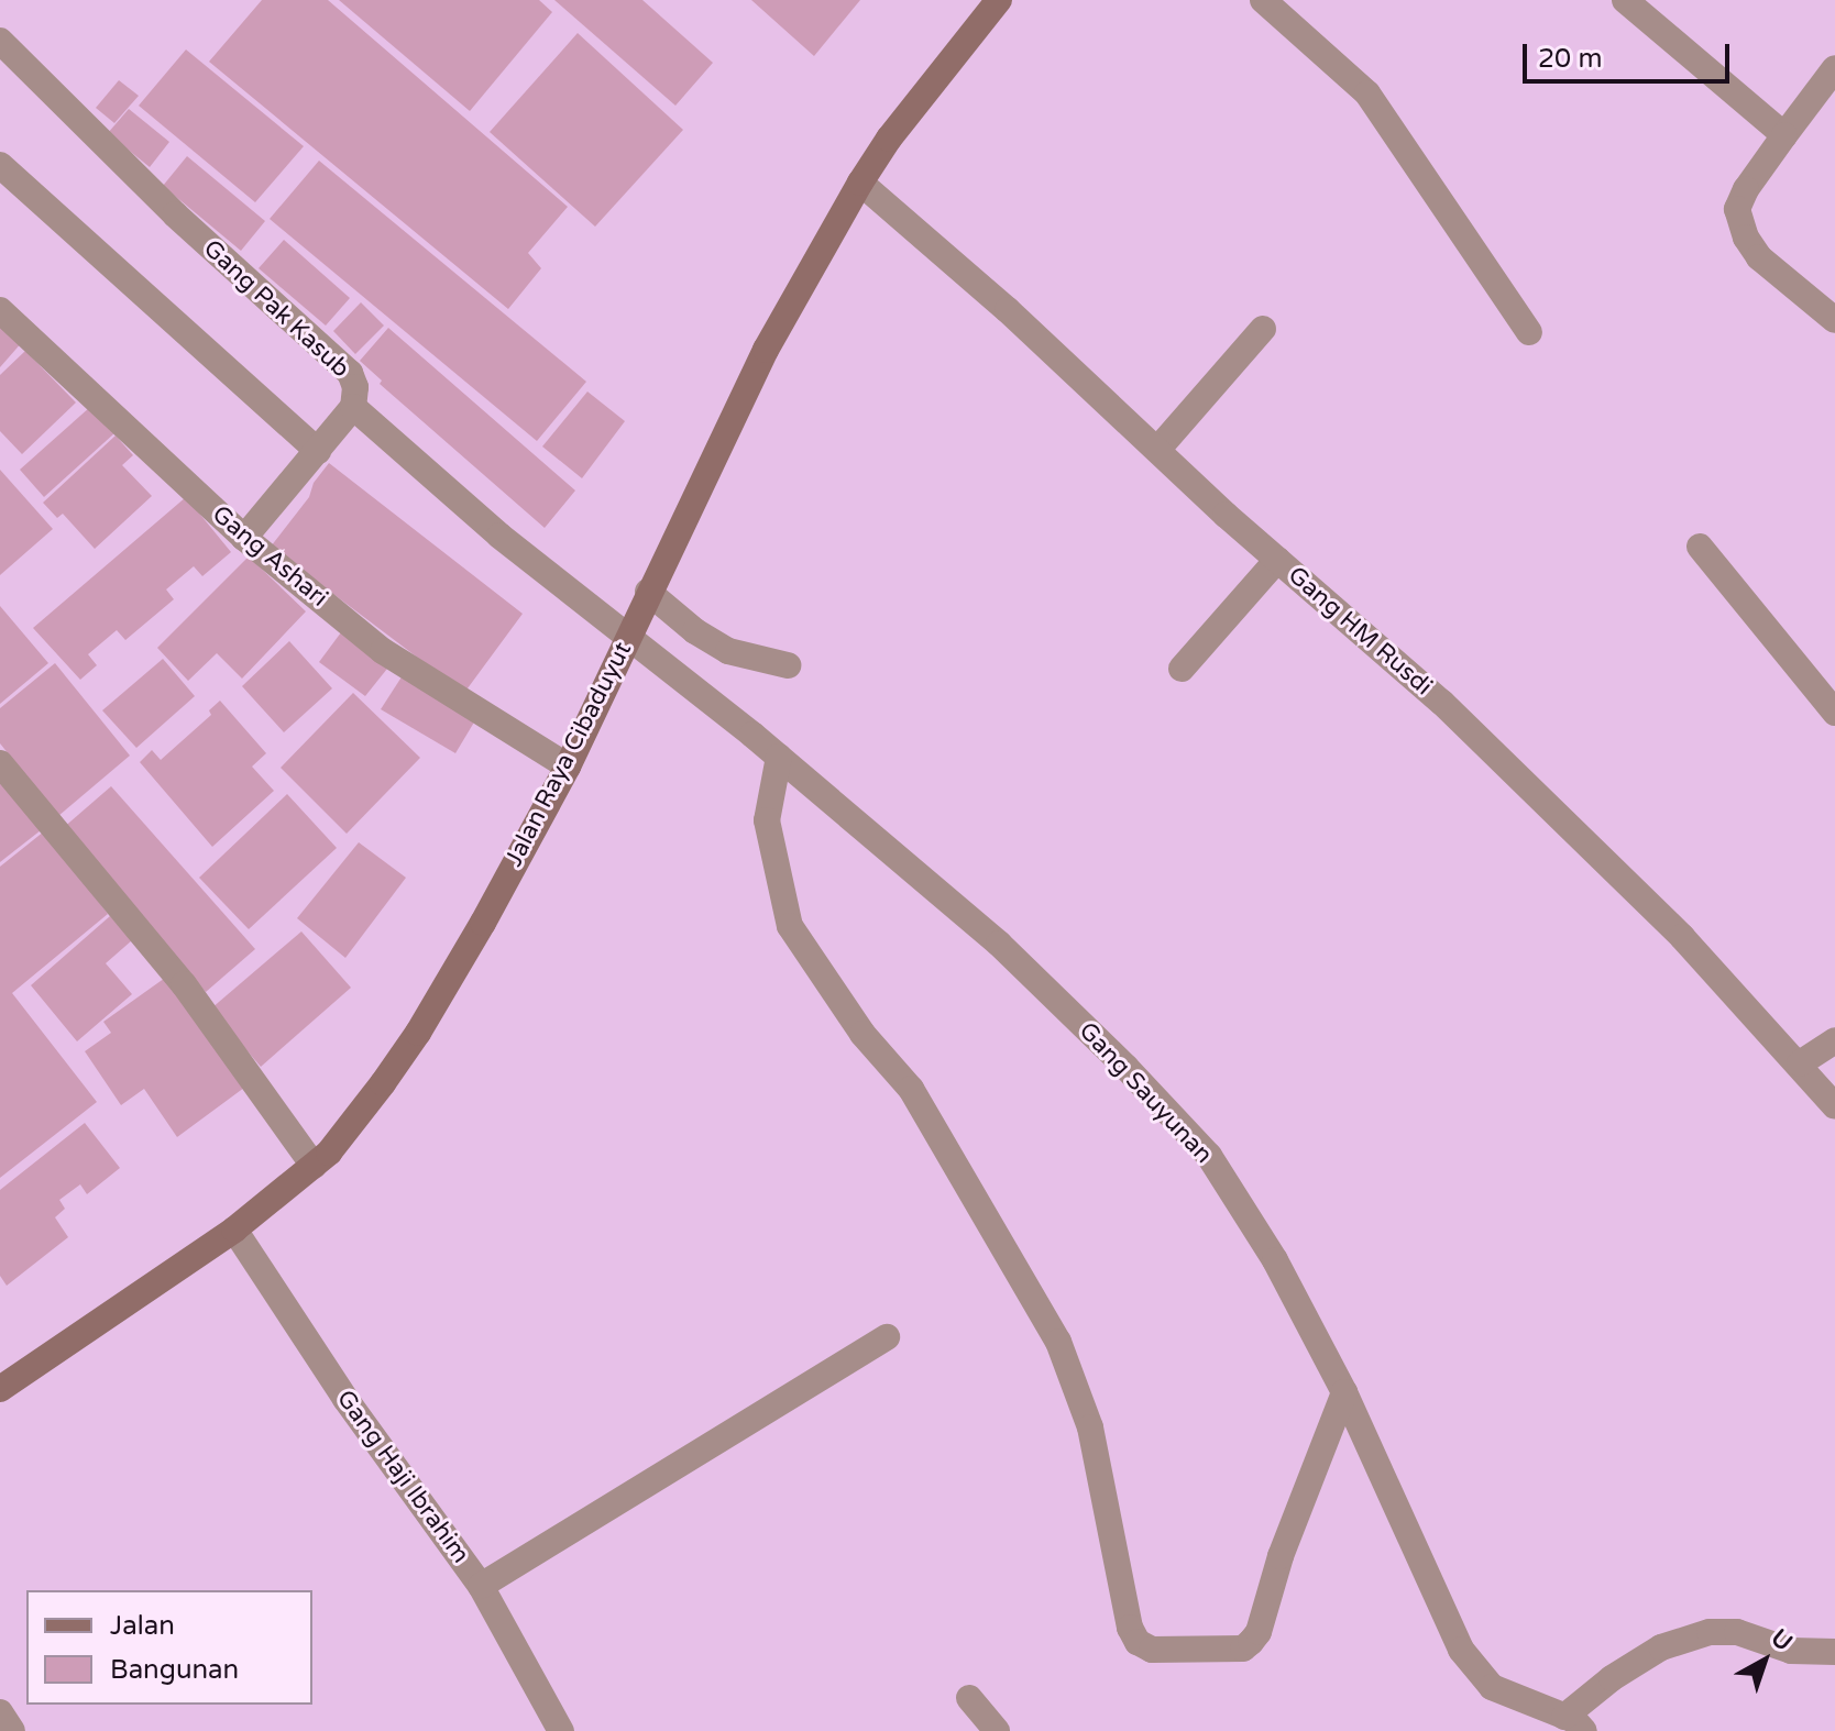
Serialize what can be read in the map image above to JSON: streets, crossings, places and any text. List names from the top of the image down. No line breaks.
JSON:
{"streets":{"main road":["Jalan Raya Cibaduyut"],"street":["Gang Pak Kasub","Gang Ashari","Gang HM Rusdi","Gang Sauyunan","Gang Haji Ibrahim"]},"crossings":[["Gang Pak Kasub","Jalan Raya Cibaduyut"],["Gang Pak Kasub","Gang Sauyunan"],["Gang Ashari","Jalan Raya Cibaduyut"],["Gang HM Rusdi","Jalan Raya Cibaduyut"],["Jalan Raya Cibaduyut","Gang Sauyunan"],["Jalan Raya Cibaduyut","Gang Haji Ibrahim"]],"legend":["Jalan","Bangunan"],"scale_bar":"20 m","north":"top right"}
